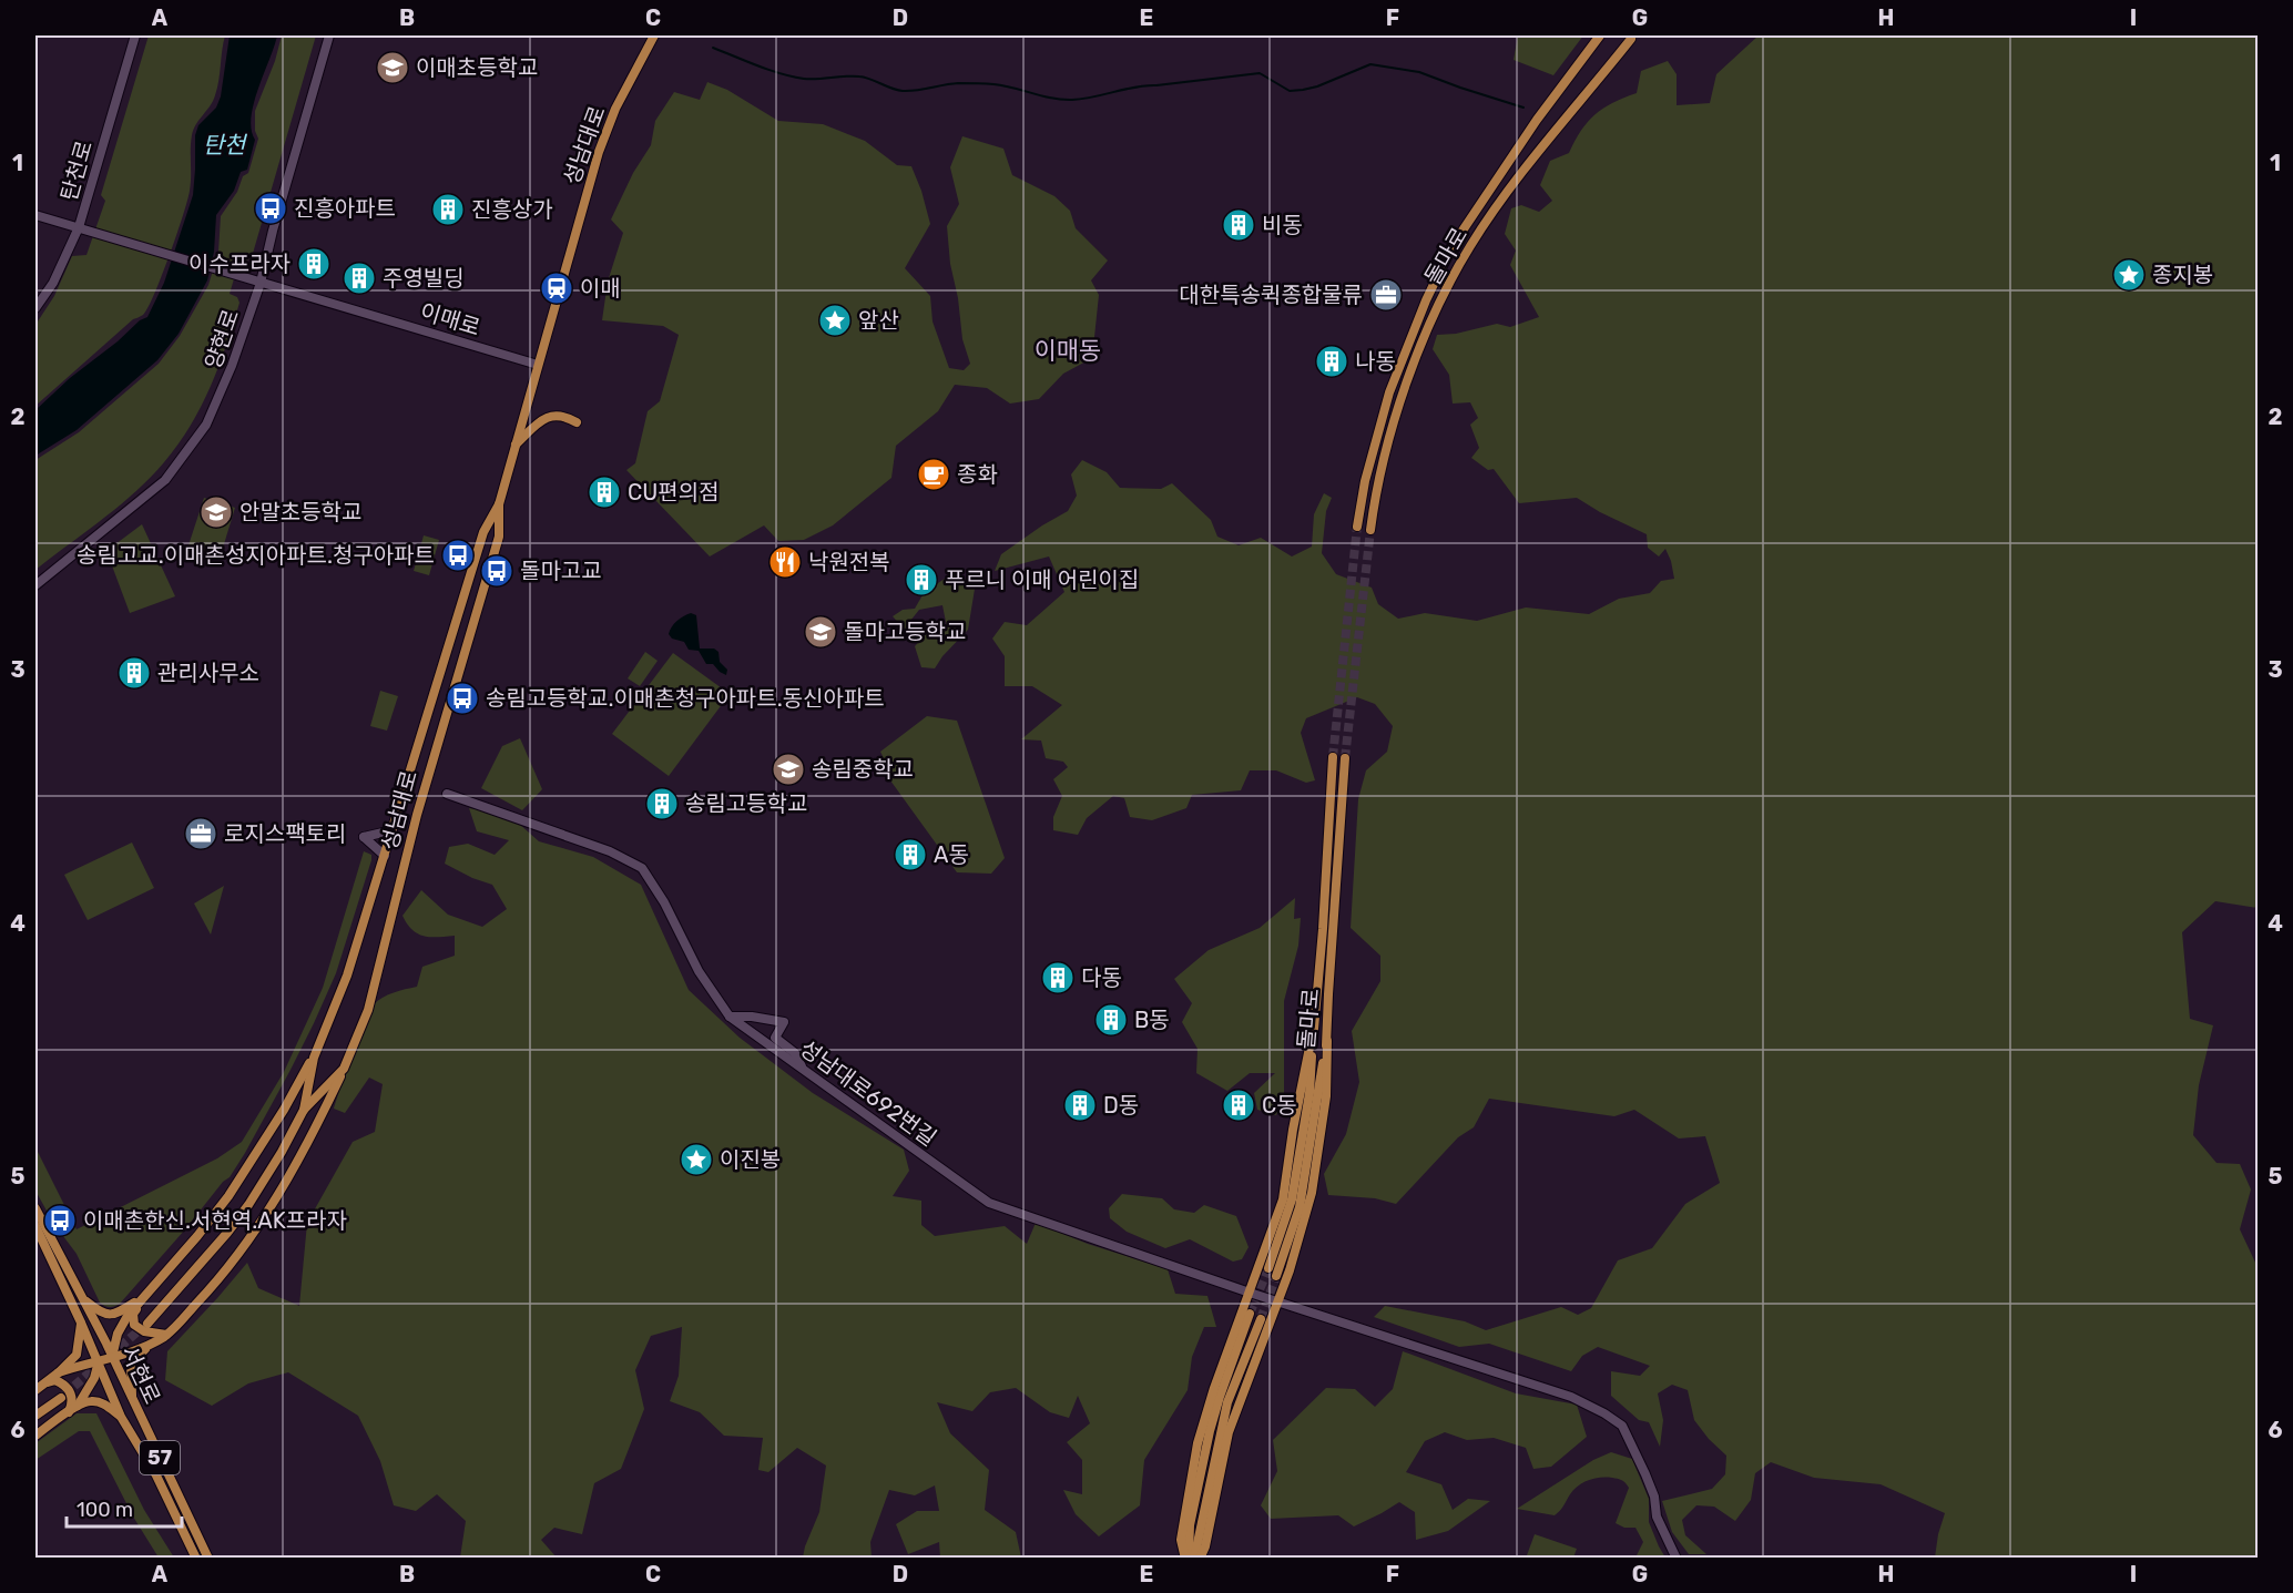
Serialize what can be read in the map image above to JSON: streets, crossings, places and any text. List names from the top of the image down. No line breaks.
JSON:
{"streets":{"main road":["성남대로","돌마로","서현로","57"],"street":["탄천로","이매로","양현로","성남대로692번길"]},"crossings":[["성남대로","이매로"],["탄천로","이매로"],["이매로","양현로"]],"districts":["이매동"],"water":["탄천"],"places":{"school or university":["이매초등학교","안말초등학교","돌마고등학교","송림중학교"],"bus stop":["진흥아파트","송림고교.이매촌성지아파트.청구아파트","돌마고교","송림고등학교.이매촌청구아파트.동신아파트","이매촌한신.서현역.AK프라자"],"building":["진흥상가","비동","이수프라자","주영빌딩","나동","CU편의점","푸르니 이매 어린이집","관리사무소","송림고등학교","A동","다동","B동","D동","C동"],"place":["종지봉","앞산","이진봉"],"station":["이매"],"office":["대한특송퀵종합물류","로지스팩토리"],"cafe":["종화"],"restaurant":["낙원전복"]},"scale_bar":"100 m","grid":{"columns":["A","B","C","D","E","F","G","H","I"],"rows":["1","2","3","4","5","6"]}}
